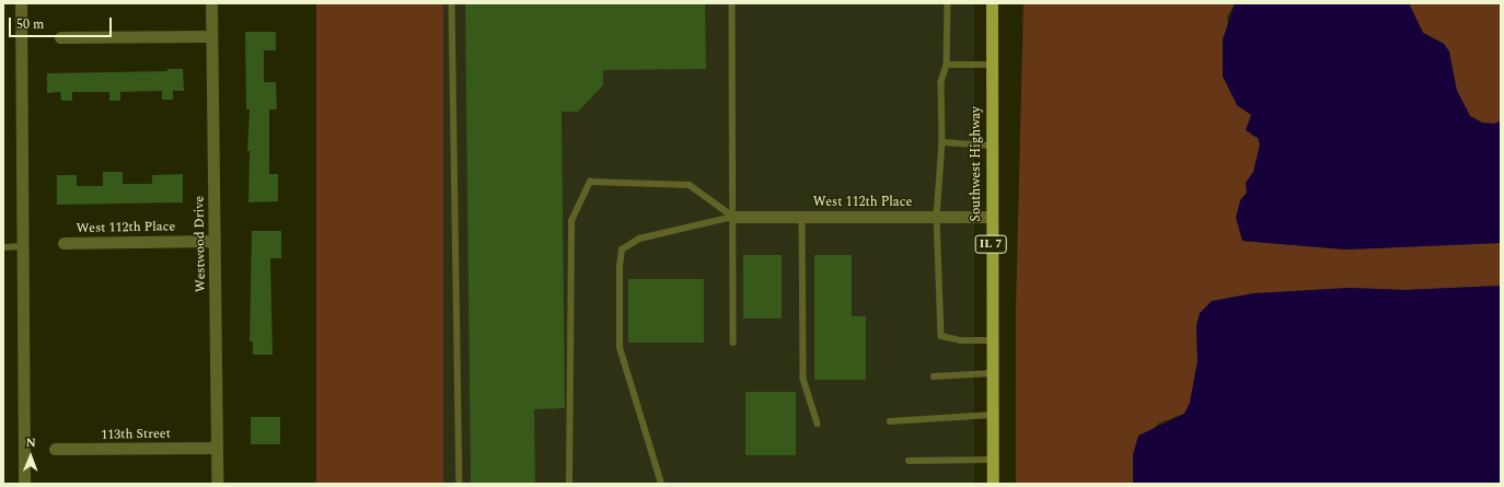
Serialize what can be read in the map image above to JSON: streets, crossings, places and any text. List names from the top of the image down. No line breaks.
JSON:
{"streets":{"main road":["Southwest Highway","IL 7"],"street":["West 112th Place","Westwood Drive","113th Street"]},"crossings":[["Southwest Highway","West 112th Place"],["West 112th Place","Westwood Drive"],["Westwood Drive","113th Street"]],"scale_bar":"50 m","north":"top"}
